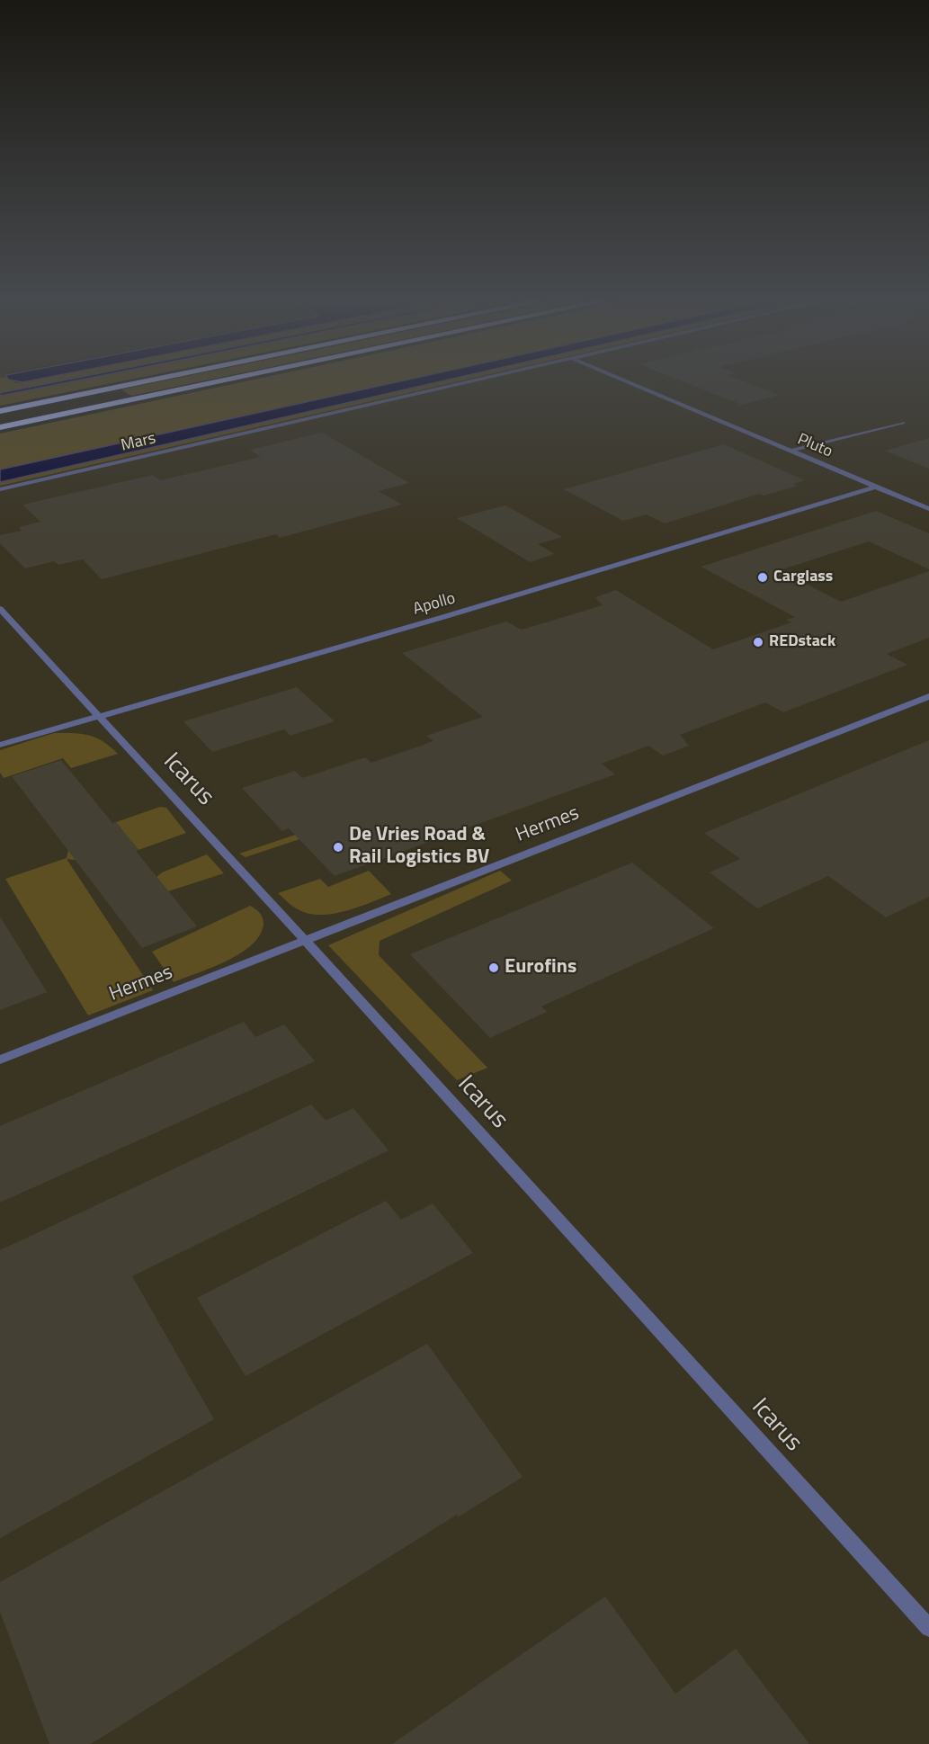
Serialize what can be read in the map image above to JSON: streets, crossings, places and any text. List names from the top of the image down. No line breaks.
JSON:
{"streets":{"street":["Mars","Pluto","Apollo","Icarus","Hermes"]},"crossings":[["Pluto","Apollo"],["Apollo","Icarus"],["Icarus","Hermes"]],"places":["Carglass","REDstack","De Vries Road & Rail Logistics BV","Eurofins"]}
